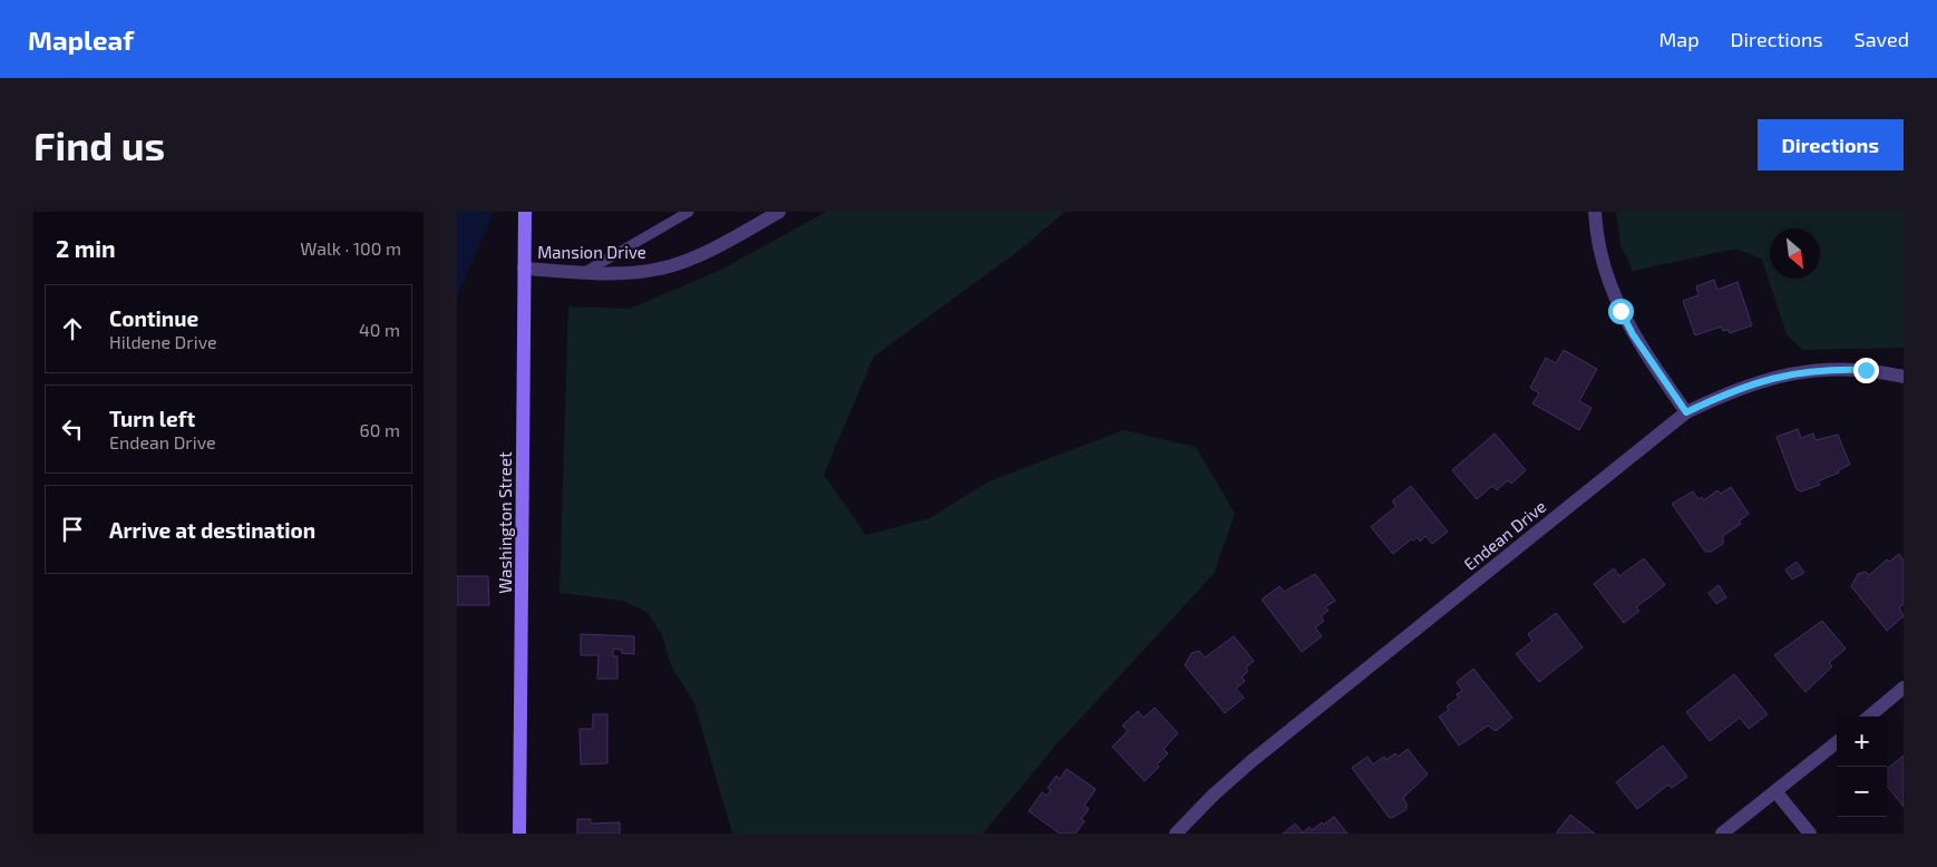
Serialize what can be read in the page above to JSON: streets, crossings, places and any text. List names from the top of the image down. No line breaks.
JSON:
{"streets":{"main road":["Washington Street"],"street":["Mansion Drive","Endean Drive"]},"crossings":[["Mansion Drive","Washington Street"]],"north":"bottom right","page":{"header":"Mapleaf","nav":["Map","Directions","Saved"],"buttons":"Directions","title":"Find us","heading":["2 min","Walk · 100 m"],"list":[["Continue","Hildene Drive","40 m"],["Turn left","Endean Drive","60 m"],"Arrive at destination"],"map_buttons":["+","−"]}}
